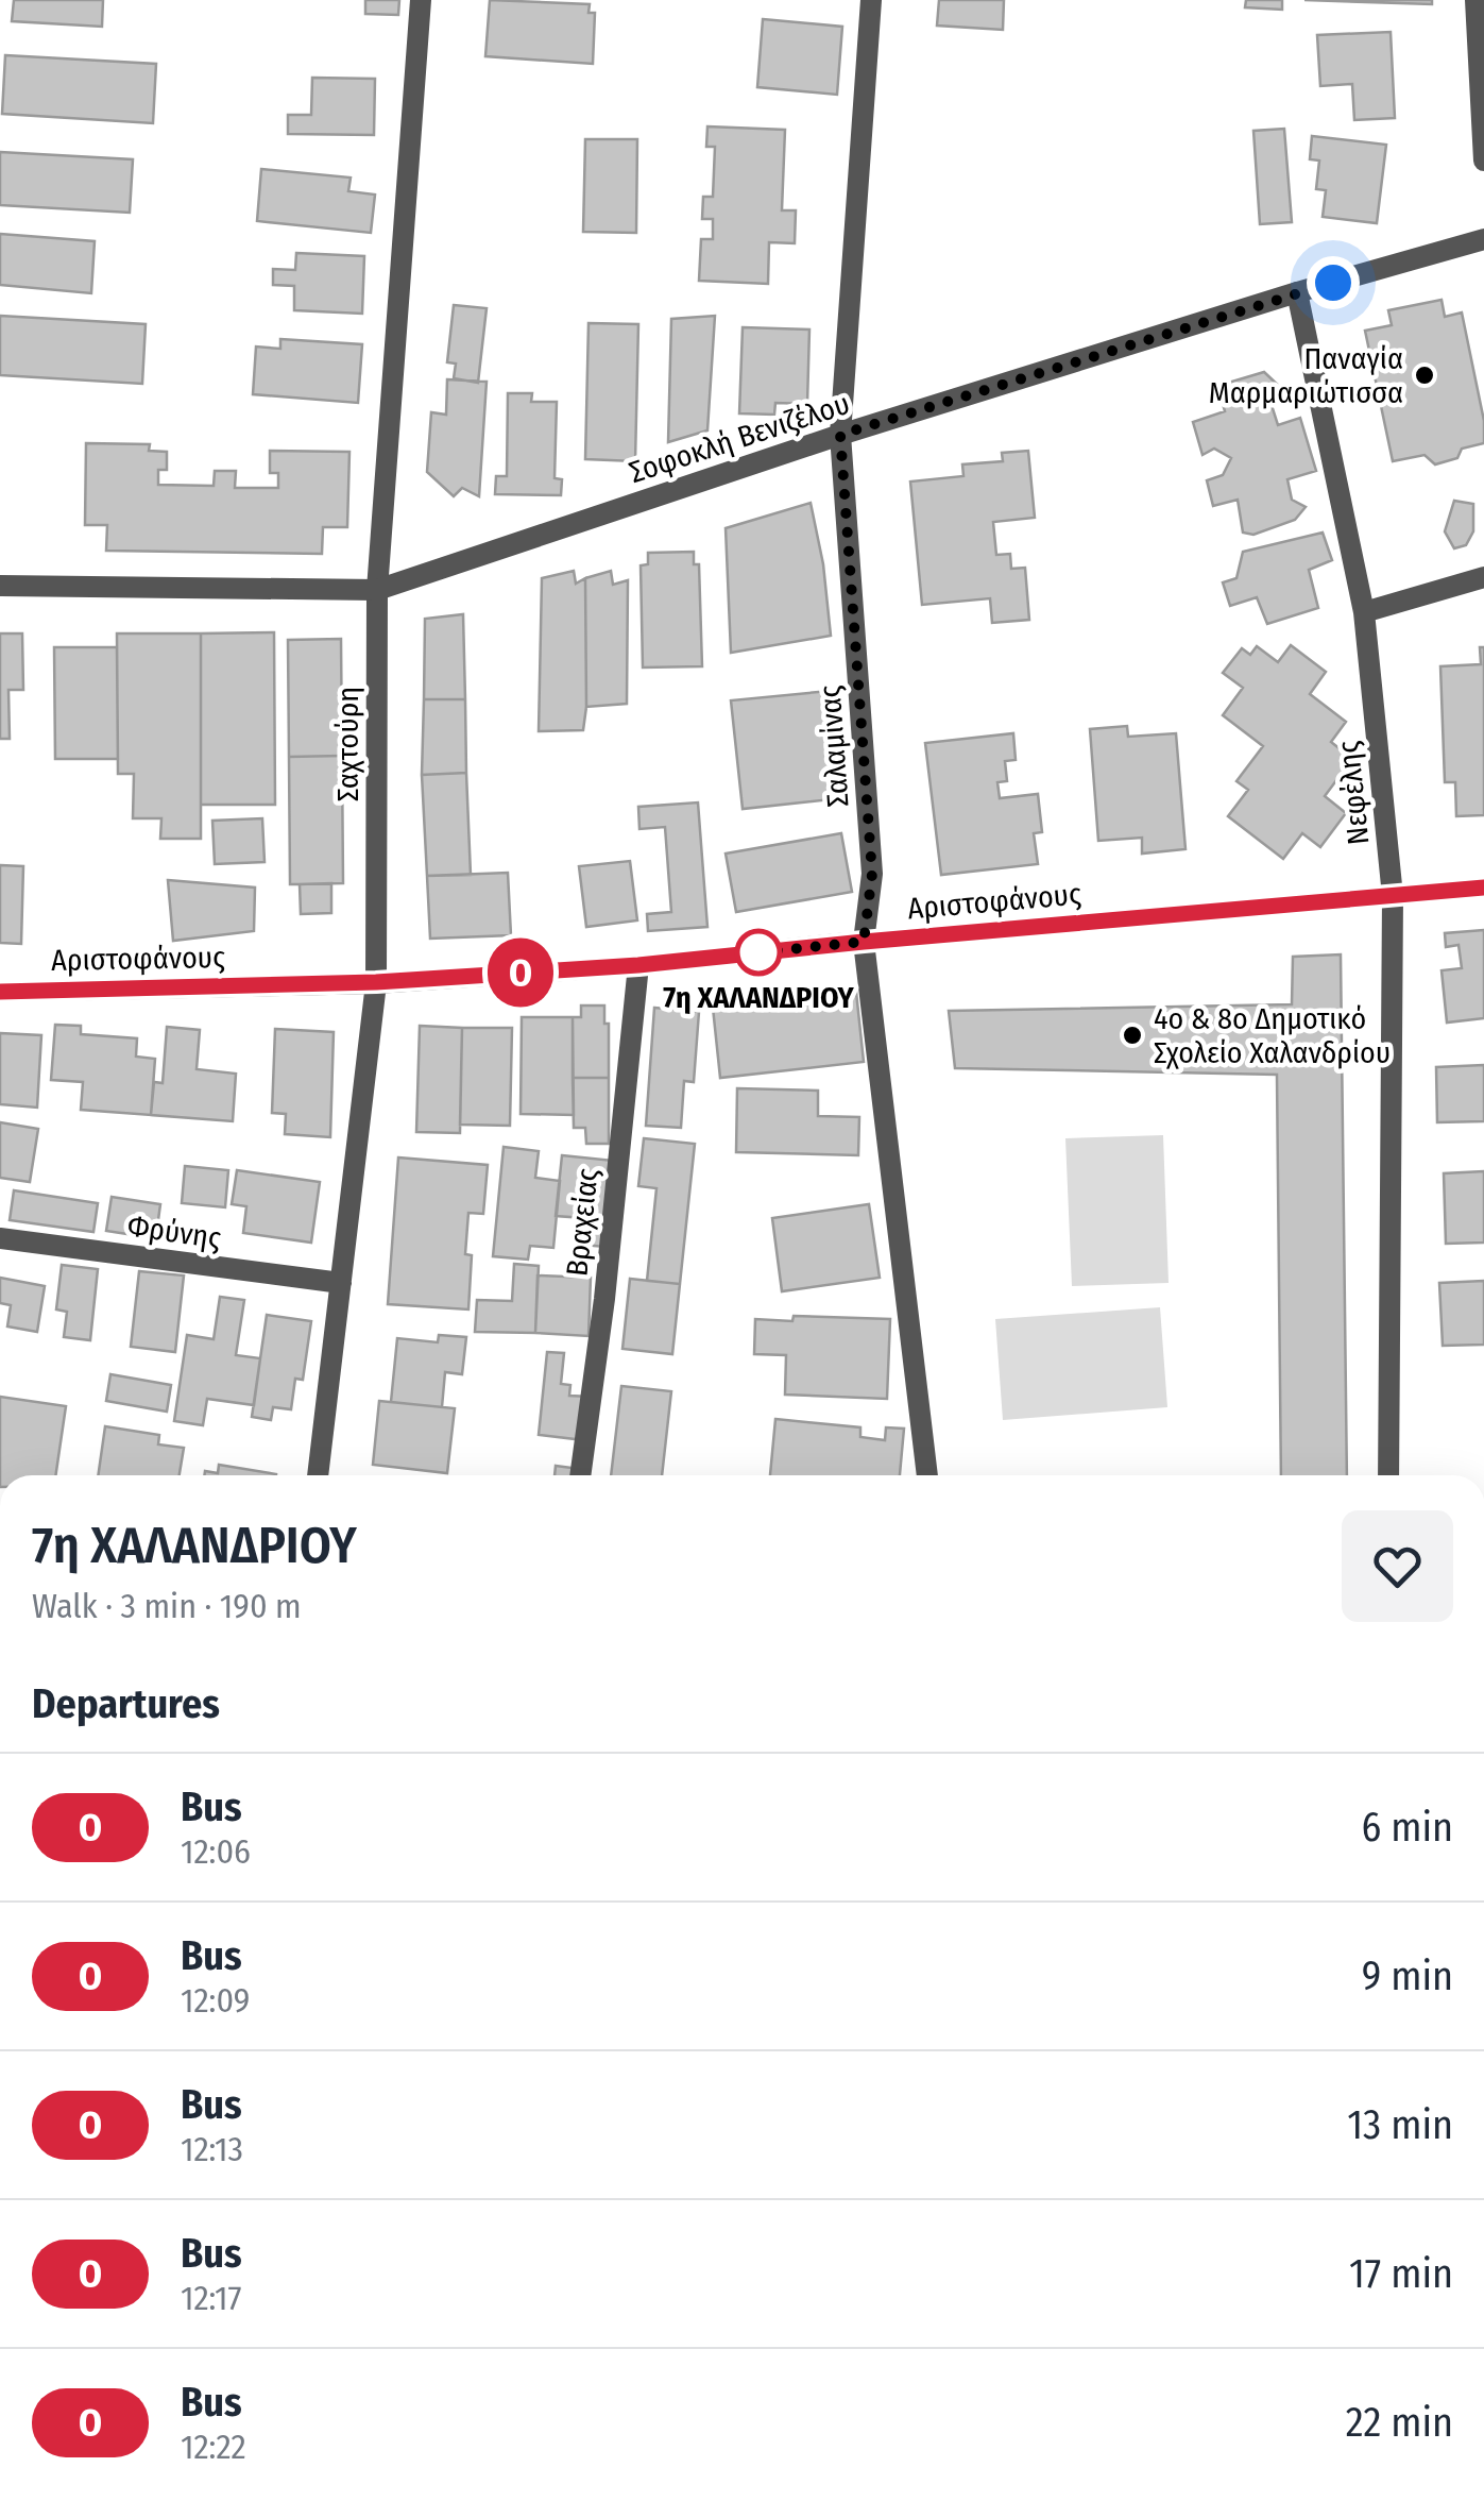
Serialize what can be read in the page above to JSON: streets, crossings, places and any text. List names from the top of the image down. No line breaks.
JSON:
{"streets":{"street":["Σοφοκλή Βενιζέλου","Σαχτούρη","Σαλαμίνας","Νεφέλης","Αριστοφάνους","Βραχείας","Φρύνης"]},"crossings":[["Σοφοκλή Βενιζέλου","Σαχτούρη"],["Σοφοκλή Βενιζέλου","Σαλαμίνας"],["Σοφοκλή Βενιζέλου","Νεφέλης"],["Σαχτούρη","Αριστοφάνους"],["Σαχτούρη","Φρύνης"],["Σαλαμίνας","Αριστοφάνους"],["Νεφέλης","Αριστοφάνους"],["Αριστοφάνους","Βραχείας"]],"places":["Παναγία Μαρμαριώτισσα","7η ΧΑΛΑΝΔΡΙΟΥ","4ο & 8ο Δημοτικό Σχολείο Χαλανδρίου"],"lines":["bus line Ο"],"page":{"on_map":"Ο","heading":[["7η ΧΑΛΑΝΔΡΙΟΥ","Walk · 3 min · 190 m"],"Departures"],"list":[{"mark":"Ο","name":"Bus","note":"12:06","value":"6 min"},{"mark":"Ο","name":"Bus","note":"12:09","value":"9 min"},{"mark":"Ο","name":"Bus","note":"12:13","value":"13 min"},{"mark":"Ο","name":"Bus","note":"12:17","value":"17 min"},{"mark":"Ο","name":"Bus","note":"12:22","value":"22 min"}]}}
